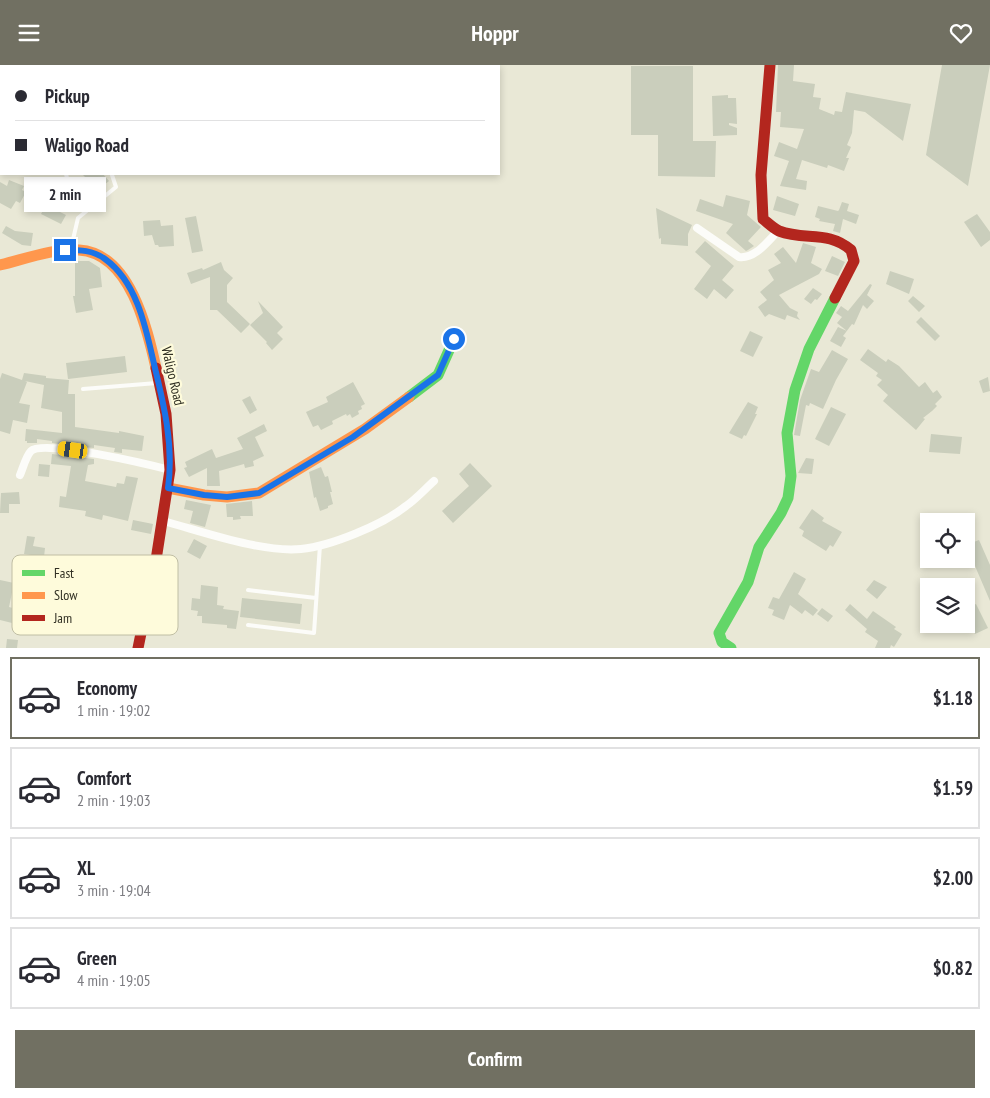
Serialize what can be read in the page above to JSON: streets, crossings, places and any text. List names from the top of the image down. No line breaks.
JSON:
{"streets":{"street":["Waligo Road"]},"legend":["Fast","Slow","Jam"],"page":{"header":"Hoppr","banner":["Pickup","Waligo Road"],"bubble":"2 min","list":[{"name":"Economy","note":"1 min · 19:02","value":"$1.18"},{"name":"Comfort","note":"2 min · 19:03","value":"$1.59"},{"name":"XL","note":"3 min · 19:04","value":"$2.00"},{"name":"Green","note":"4 min · 19:05","value":"$0.82"}],"buttons":"Confirm"}}
